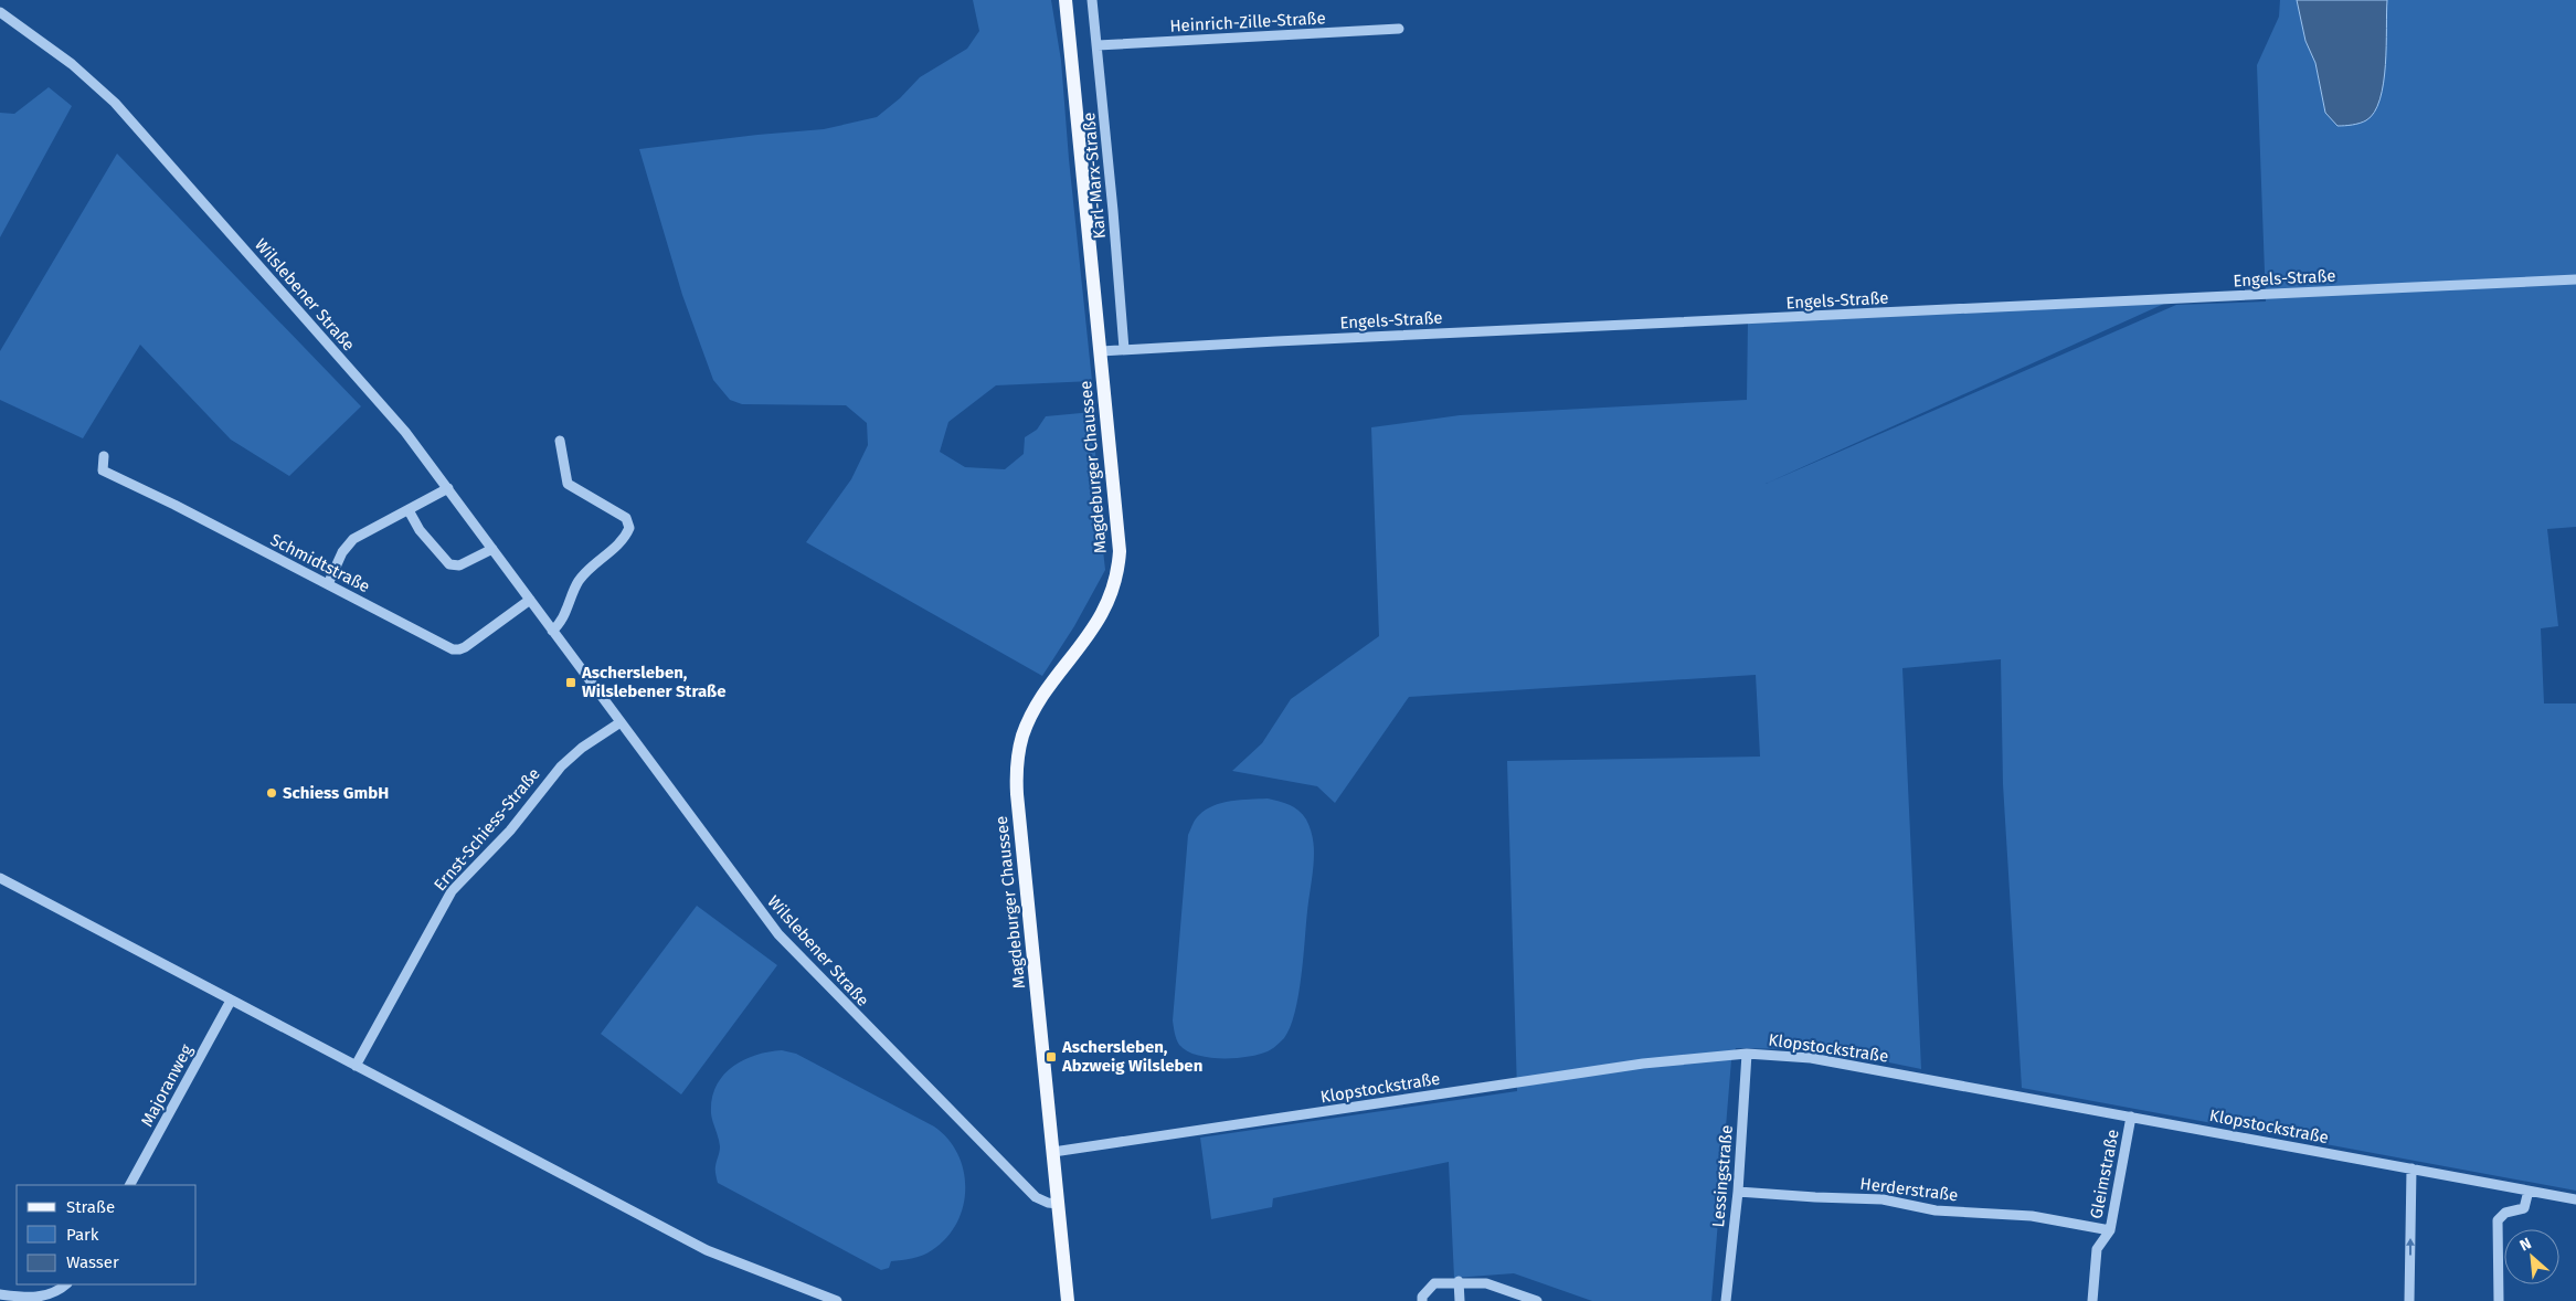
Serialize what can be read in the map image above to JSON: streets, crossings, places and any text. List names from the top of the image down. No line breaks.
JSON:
{"streets":{"main road":["Magdeburger Chaussee"],"street":["Heinrich-Zille-Straße","Karl-Marx-Straße","Engels-Straße","Wilslebener Straße","Schmidtstraße","Ernst-Schiess-Straße","Klopstockstraße","Majoranweg","Gleimstraße","Lessingstraße","Herderstraße"]},"crossings":[["Heinrich-Zille-Straße","Karl-Marx-Straße"],["Karl-Marx-Straße","Engels-Straße"],["Engels-Straße","Magdeburger Chaussee"],["Wilslebener Straße","Magdeburger Chaussee"],["Wilslebener Straße","Schmidtstraße"],["Wilslebener Straße","Ernst-Schiess-Straße"],["Magdeburger Chaussee","Klopstockstraße"],["Klopstockstraße","Gleimstraße"],["Klopstockstraße","Lessingstraße"],["Gleimstraße","Herderstraße"],["Lessingstraße","Herderstraße"]],"places":{"transit":["Aschersleben, Wilslebener Straße","Aschersleben, Abzweig Wilsleben"],"other":["Schiess GmbH"]},"legend":["Straße","Park","Wasser"],"north":"top left"}
